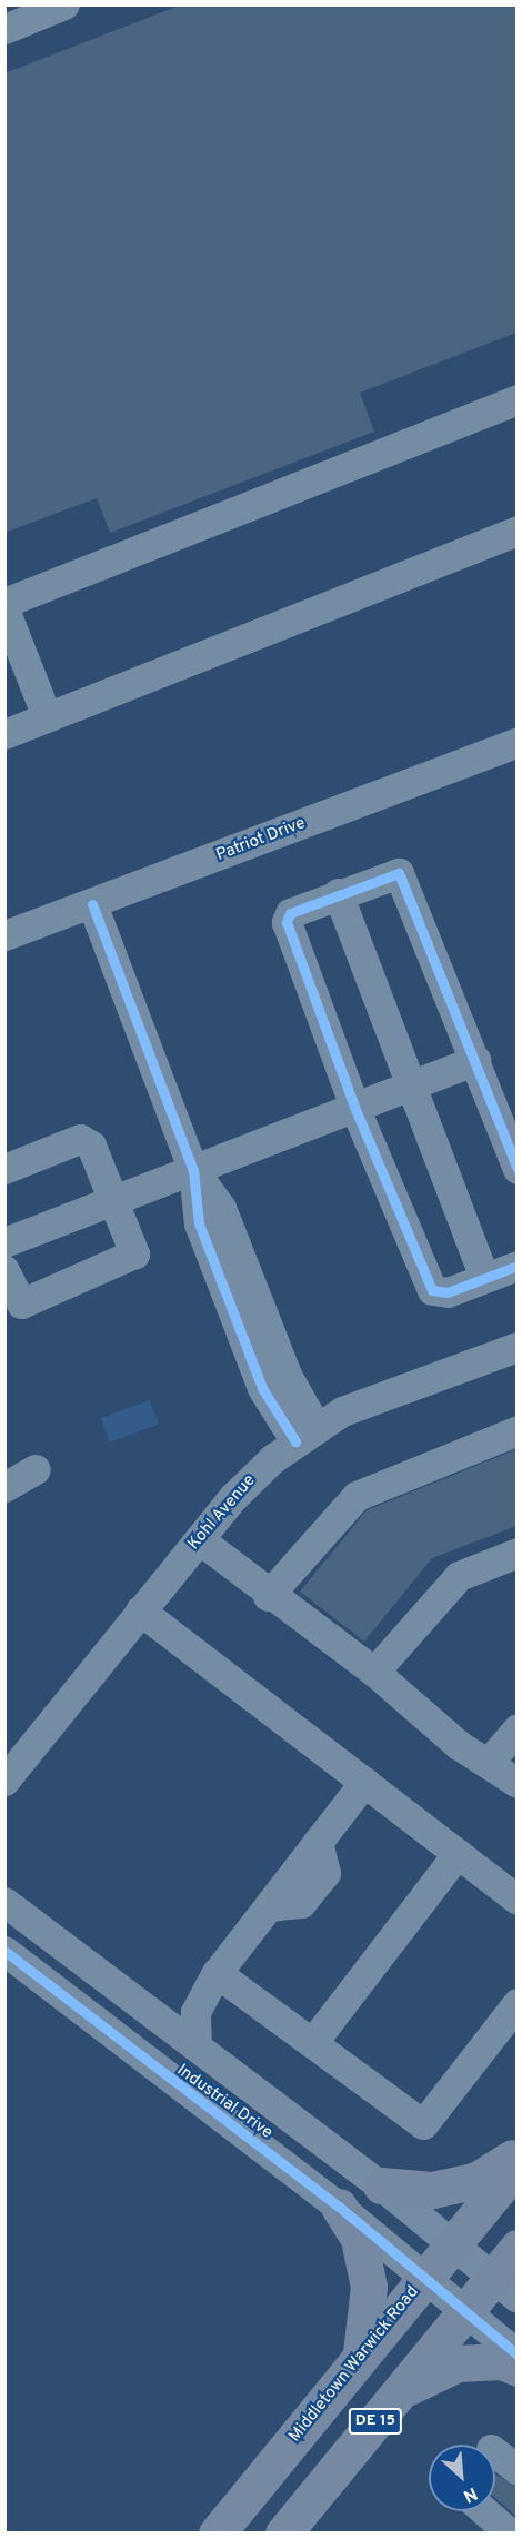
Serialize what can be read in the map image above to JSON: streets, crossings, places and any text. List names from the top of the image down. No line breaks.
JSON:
{"streets":{"main road":["Middletown Warwick Road","DE 15"],"street":["Patriot Drive","Kohl Avenue","Industrial Drive"]},"crossings":[["Industrial Drive","Middletown Warwick Road"],["Industrial Drive","DE 15"]],"north":"bottom right"}
